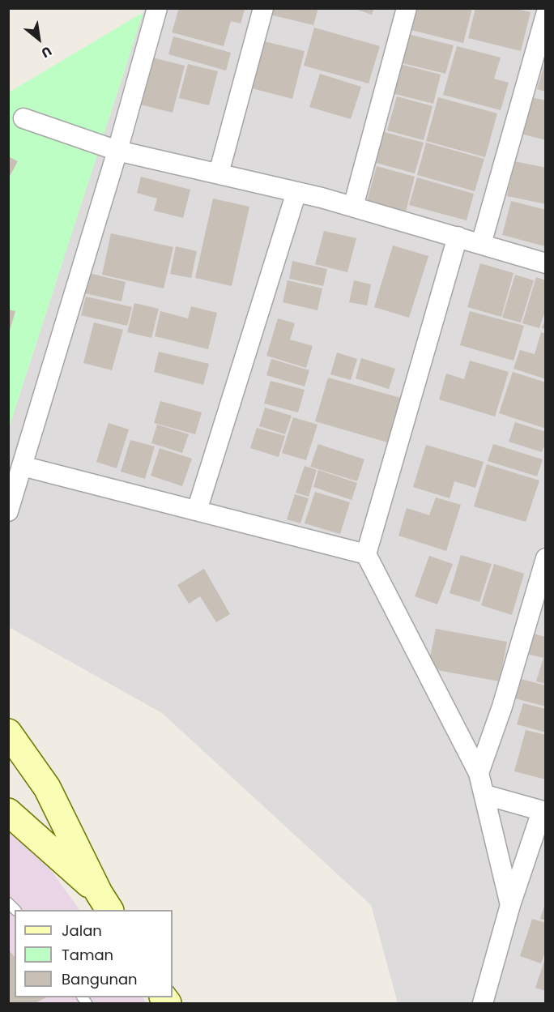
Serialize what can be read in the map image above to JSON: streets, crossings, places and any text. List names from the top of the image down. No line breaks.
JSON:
{"legend":["Jalan","Taman","Bangunan"],"north":"bottom right"}
